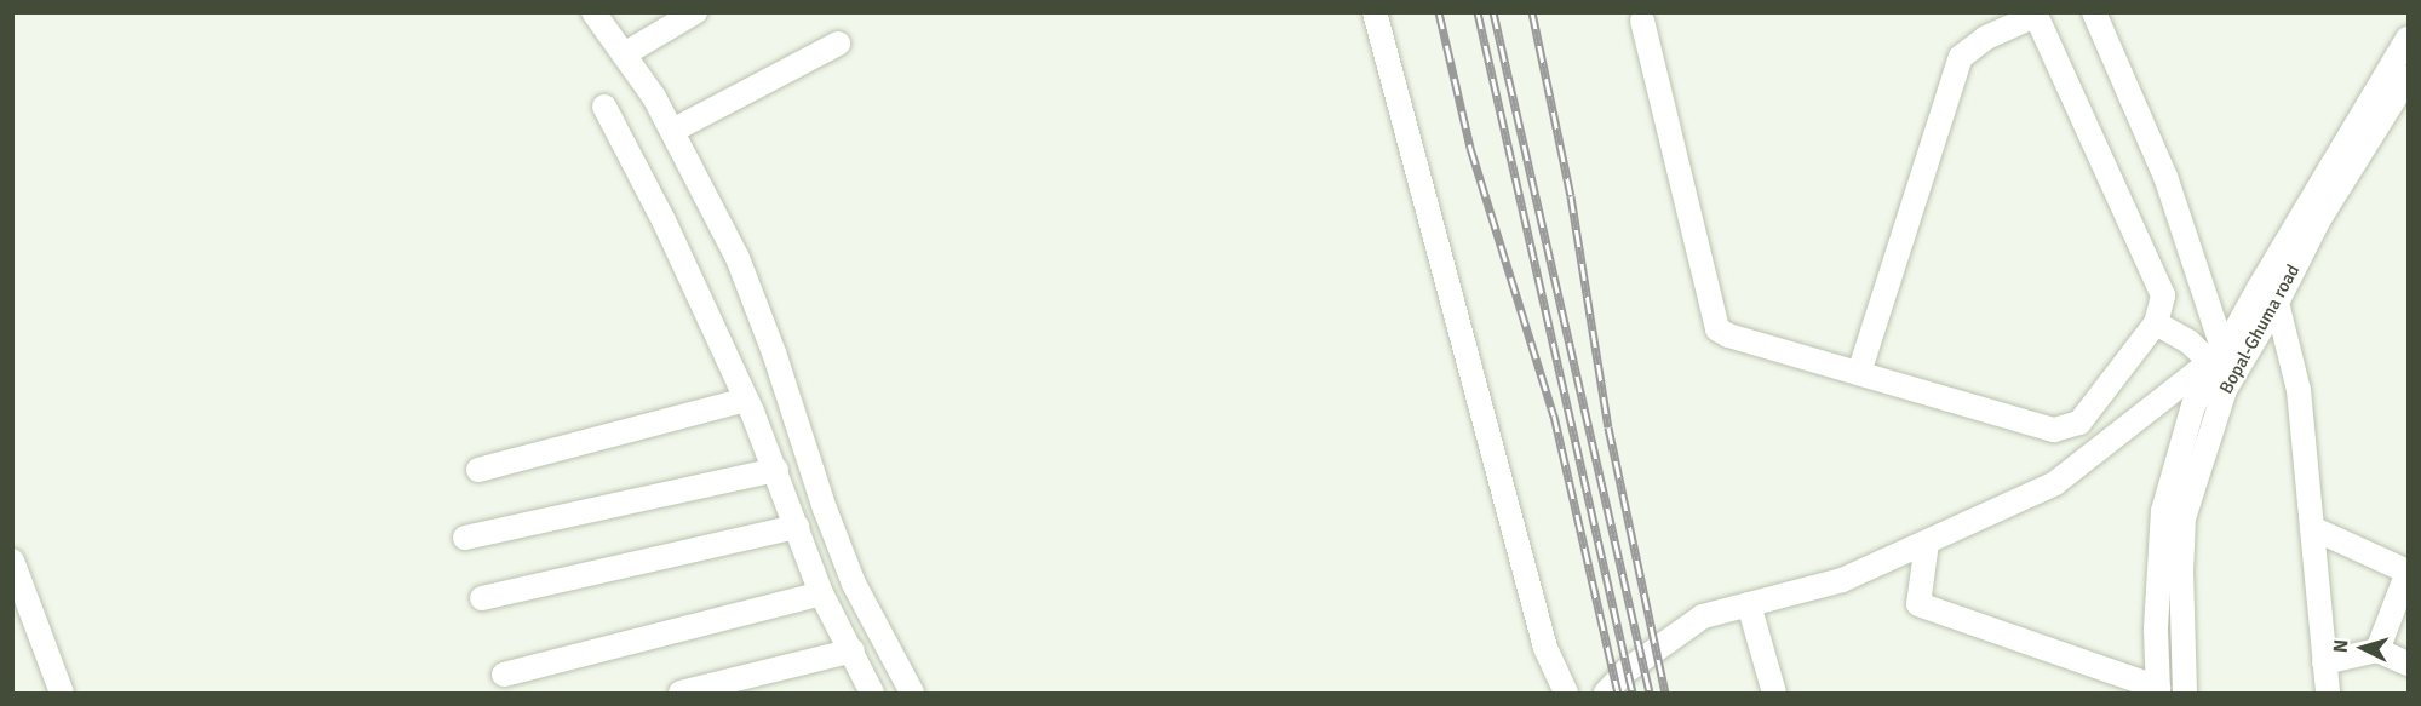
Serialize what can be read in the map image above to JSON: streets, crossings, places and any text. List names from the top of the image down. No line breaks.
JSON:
{"streets":{"street":["Bopal-Ghuma road"]},"north":"left"}
